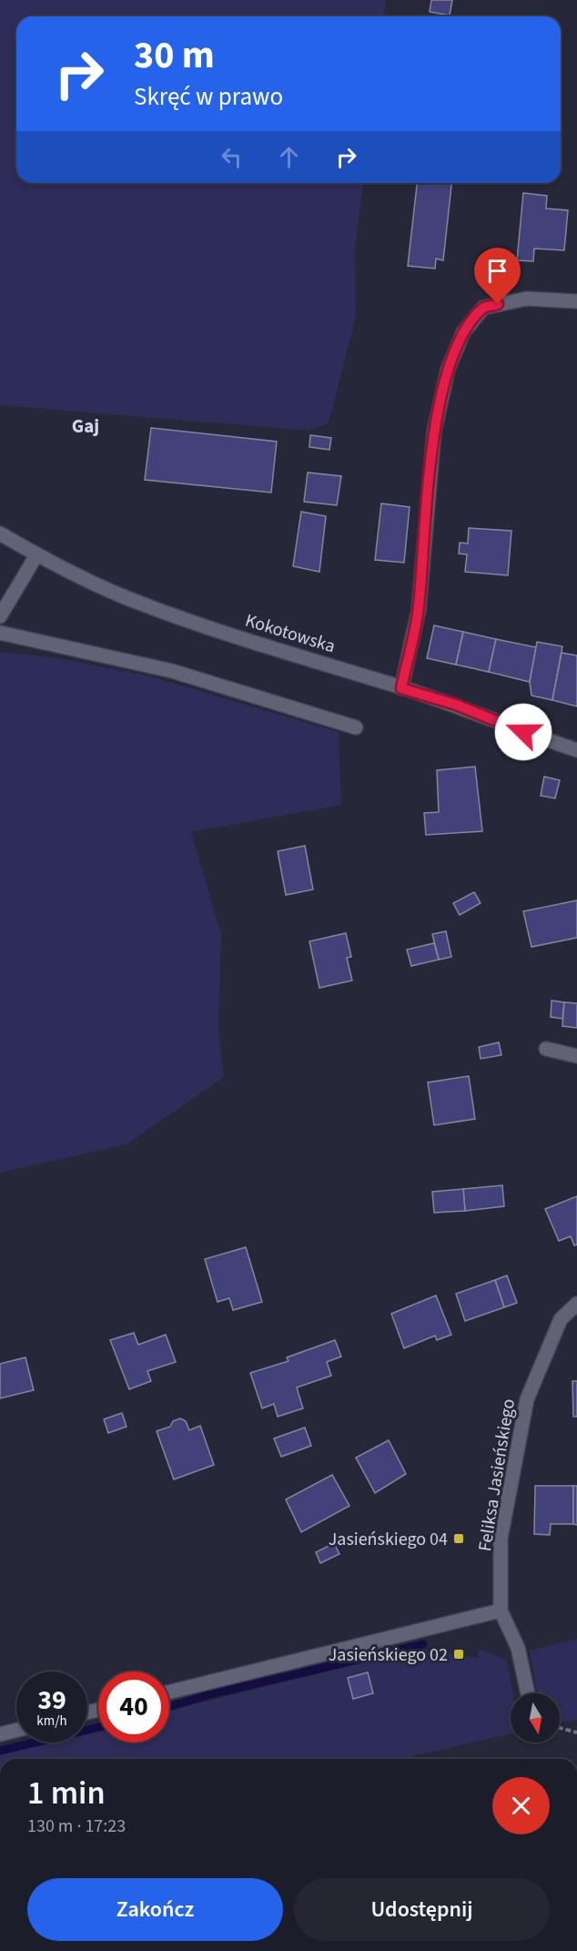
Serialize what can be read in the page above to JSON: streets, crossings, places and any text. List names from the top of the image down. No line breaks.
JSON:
{"streets":{"street":["Kokotowska","Feliksa Jasieńskiego"]},"districts":["Gaj"],"places":{"transit":["Jasieńskiego 04","Jasieńskiego 02"]},"north":"bottom","page":{"turn":["30 m","Skręć w prawo"],"speed":"39 km/h","limit":"40","heading":["1 min","130 m · 17:23"],"buttons":["Zakończ","Udostępnij"]}}
